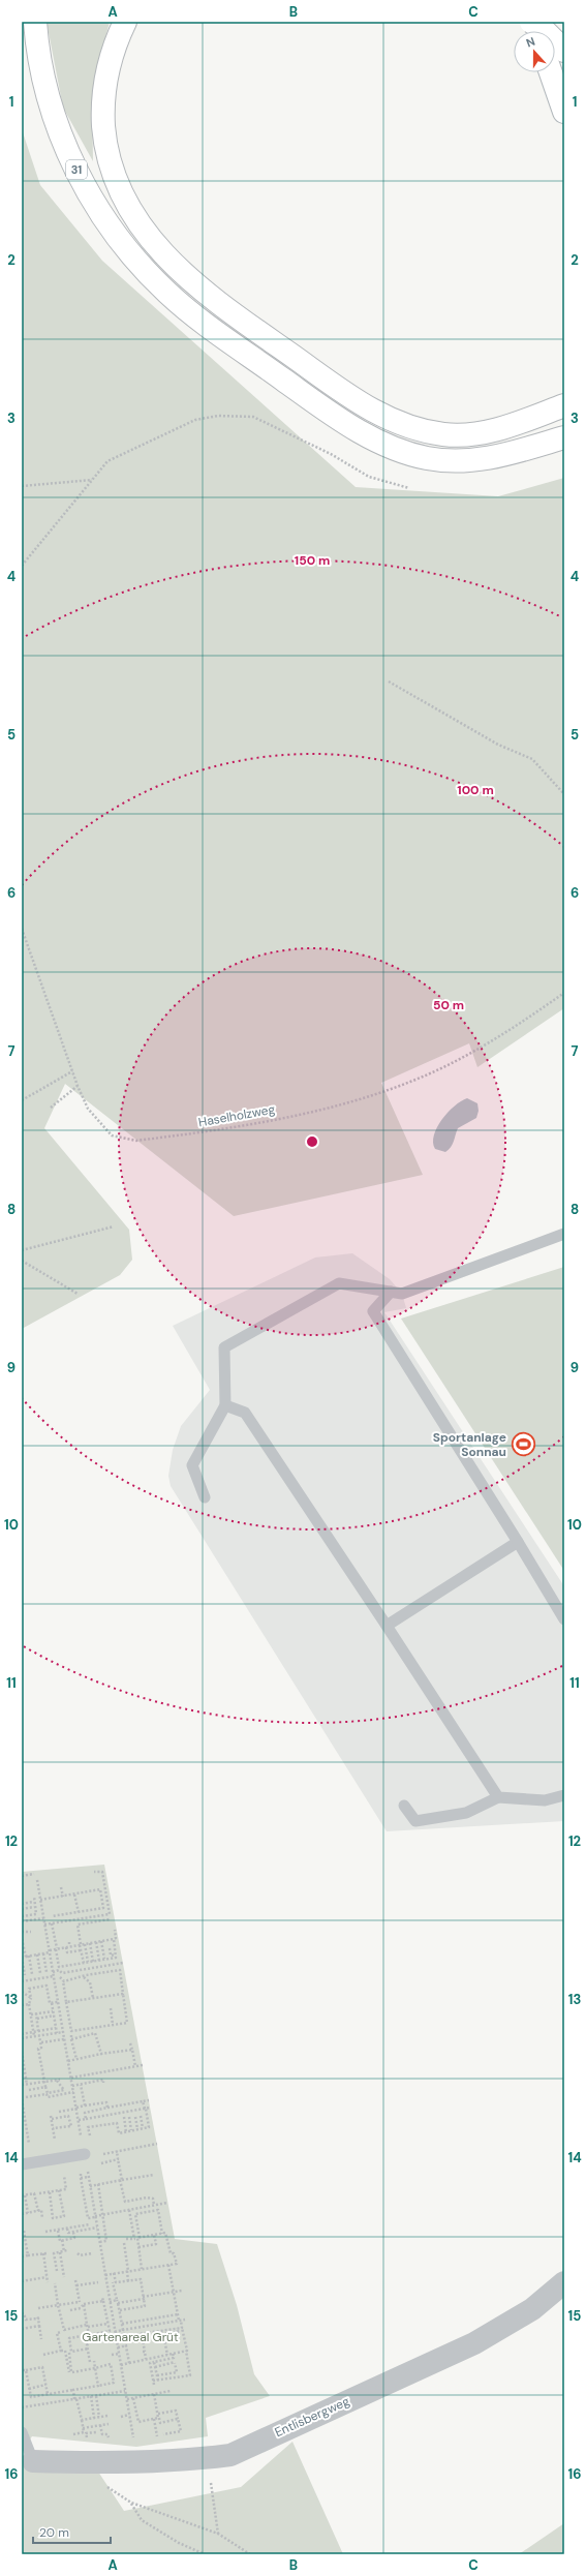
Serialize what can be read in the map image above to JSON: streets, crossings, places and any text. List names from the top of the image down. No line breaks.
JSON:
{"streets":{"main road":["31"],"street":["Entlisbergweg"],"path":["Haselholzweg"]},"parks":["Gartenareal Grüt"],"places":{"sports":["Sportanlage Sonnau"]},"scale_bar":"20 m","north":"top","grid":{"columns":["A","B","C"],"rows":["1","2","3","4","5","6","7","8","9","10","11","12","13","14","15","16"]},"rings":["150 m","100 m","50 m"]}
